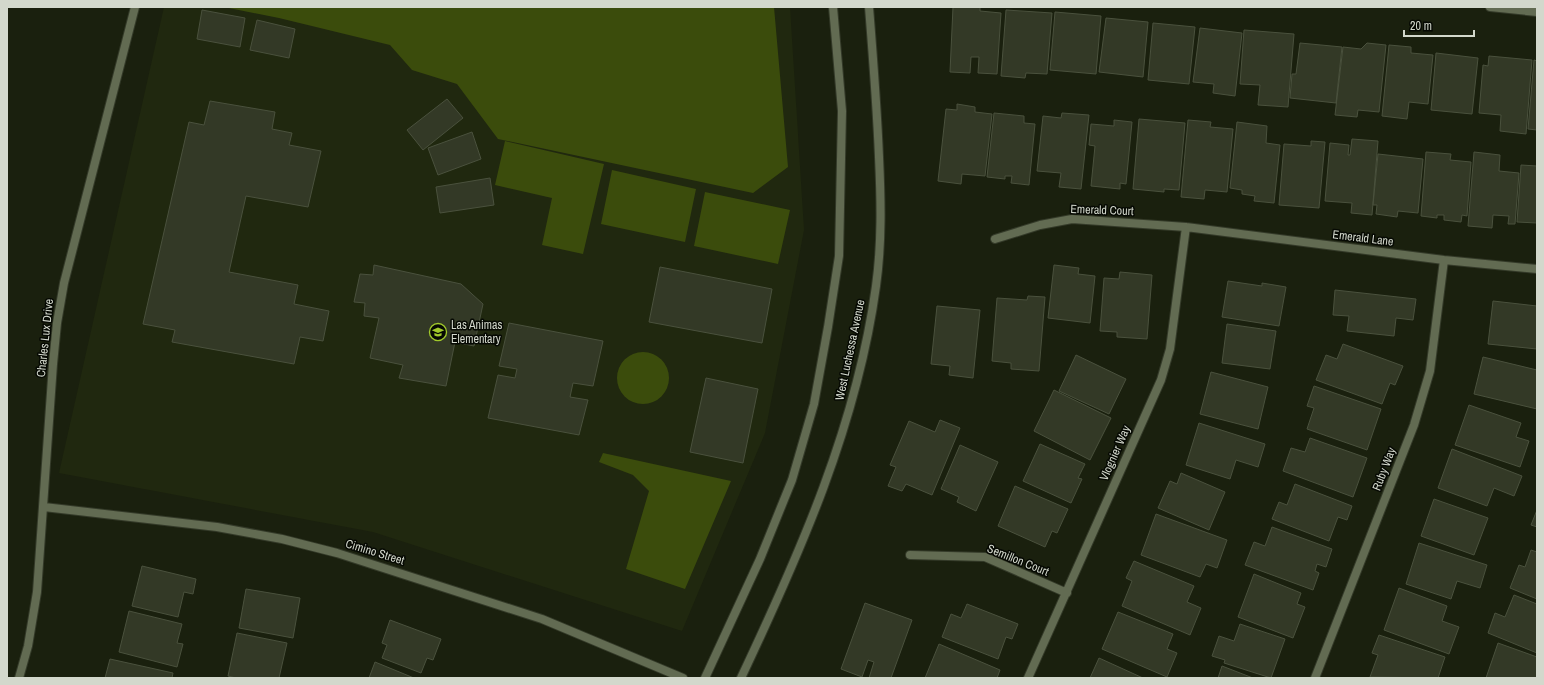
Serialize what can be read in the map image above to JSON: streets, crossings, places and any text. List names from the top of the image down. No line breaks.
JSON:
{"streets":{"street":["Emerald Court","Emerald Lane","Charles Lux Drive","West Luchessa Avenue","Vlognier Way","Ruby Way","Cimino Street","Semillon Court"]},"crossings":[["Emerald Court","Emerald Lane"],["Emerald Court","Vlognier Way"],["Emerald Lane","Vlognier Way"],["Emerald Lane","Ruby Way"],["Charles Lux Drive","Cimino Street"],["Vlognier Way","Semillon Court"]],"places":{"school or university":["Las Animas Elementary"]},"scale_bar":"20 m"}
